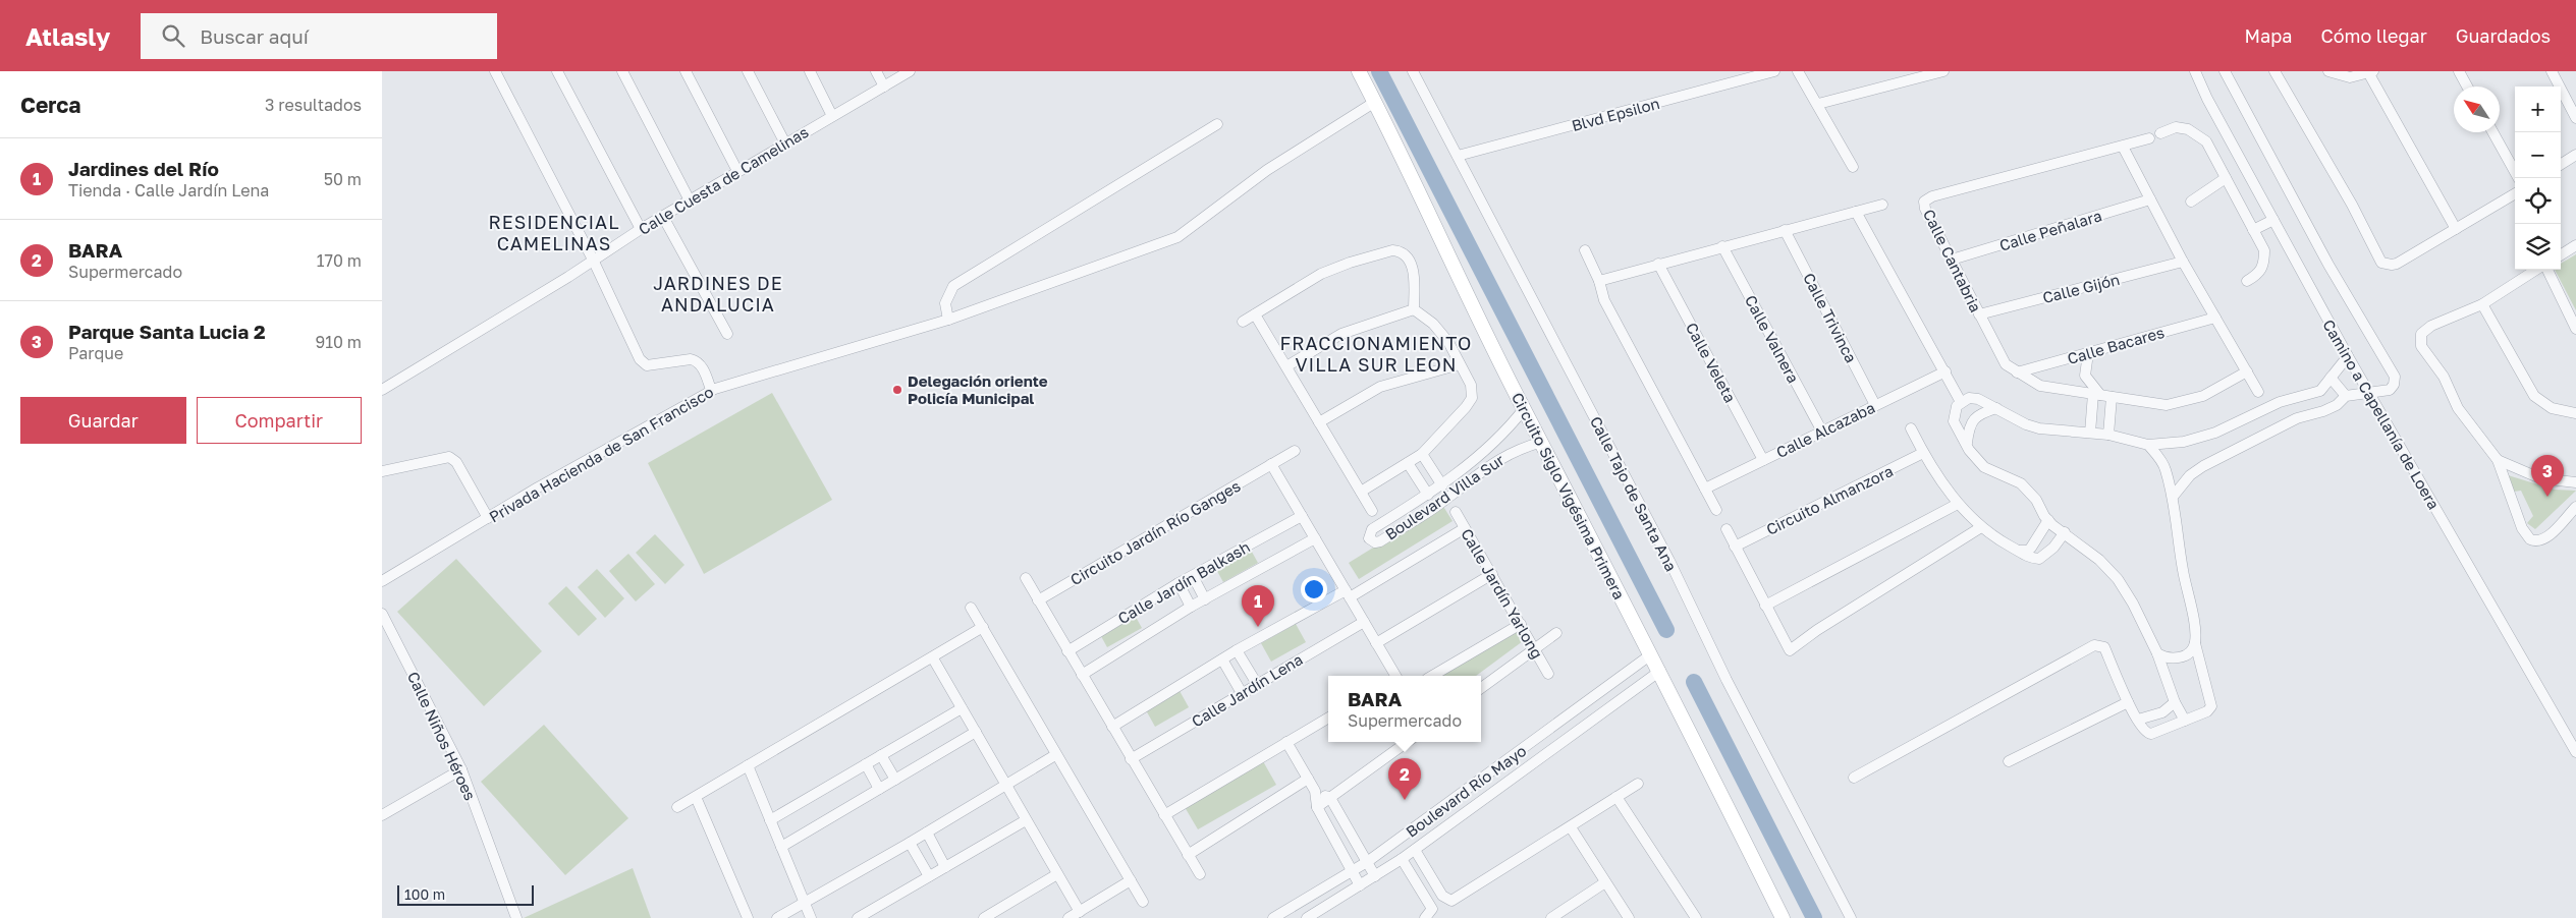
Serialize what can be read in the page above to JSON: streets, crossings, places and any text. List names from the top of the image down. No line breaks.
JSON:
{"streets":{"main road":["Circuito Siglo Vigésima Primera"],"street":["Blvd Epsilon","Calle Cuesta de Camelinas","Calle Peñalara","Calle Cantabria","Calle Gijón","Calle Trivinca","Calle Valnera","Calle Bacares","Calle Veleta","Camino a Capellanía de Loera","Calle Alcazaba","Privada Hacienda de San Francisco","Calle Tajo de Santa Ana","Boulevard Villa Sur","Circuito Almanzora","Circuito Jardín Río Ganges","Calle Jardín Balkash","Calle Jardín Yarlong","Calle Jardín Lena","Calle Niños Héroes","Boulevard Río Mayo"]},"crossings":[["Blvd Epsilon","Calle Tajo de Santa Ana"],["Calle Peñalara","Calle Cantabria"],["Calle Cantabria","Calle Gijón"],["Calle Cantabria","Calle Bacares"],["Calle Trivinca","Calle Alcazaba"],["Calle Valnera","Calle Alcazaba"],["Calle Veleta","Calle Alcazaba"],["Privada Hacienda de San Francisco","Circuito Siglo Vigésima Primera"],["Circuito Siglo Vigésima Primera","Boulevard Villa Sur"],["Circuito Siglo Vigésima Primera","Boulevard Río Mayo"]],"districts":["RESIDENCIAL CAMELINAS","JARDINES DE ANDALUCIA","FRACCIONAMIENTO VILLA SUR LEON"],"places":["Delegación oriente Policía Municipal"],"scale_bar":"100 m","north":"top left","page":{"header":"Atlasly","search":"Buscar aquí","nav":["Mapa","Cómo llegar","Guardados"],"heading":["Cerca","3 resultados"],"map_buttons":["+","−"],"list":[{"mark":"1","name":"Jardines del Río","note":"Tienda · Calle Jardín Lena","value":"50 m"},{"mark":"2","name":"BARA","note":"Supermercado","value":"170 m"},{"mark":"3","name":"Parque Santa Lucia 2","note":"Parque","value":"910 m"}],"buttons":["Guardar","Compartir"],"pins":["3","1","2"],"popup":["BARA","Supermercado"],"scale":"100 m"}}
